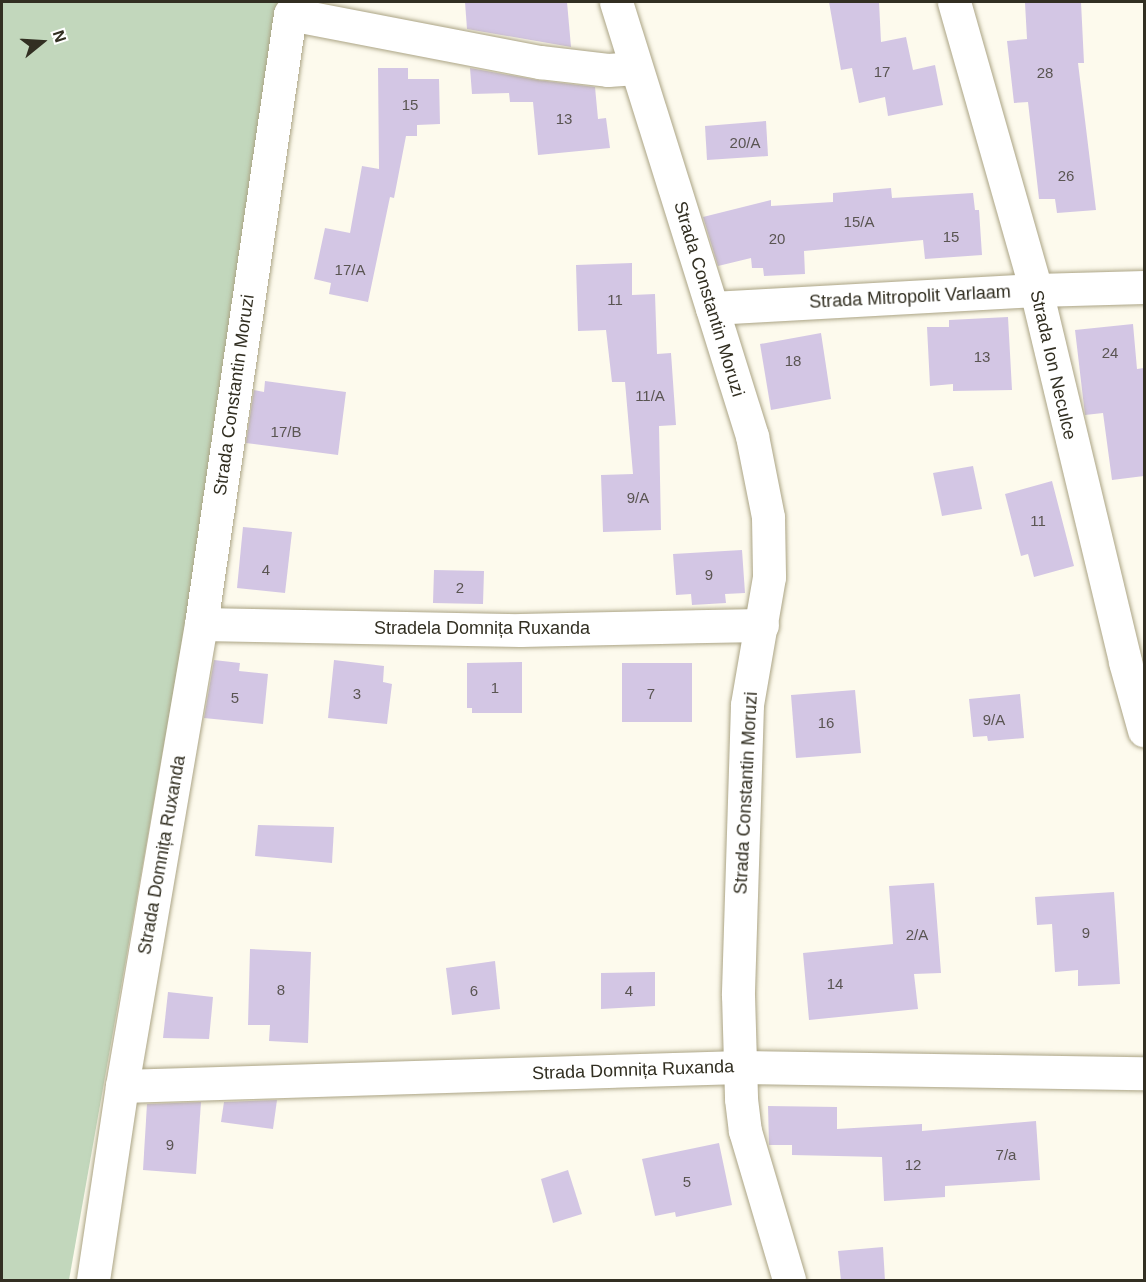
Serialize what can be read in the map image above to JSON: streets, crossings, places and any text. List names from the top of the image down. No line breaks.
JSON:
{"streets":{"street":["Strada Mitropolit Varlaam","Strada Constantin Moruzi","Strada Ion Neculce","Stradela Domnița Ruxanda","Strada Domnița Ruxanda"]},"crossings":[["Strada Mitropolit Varlaam","Strada Constantin Moruzi"],["Strada Mitropolit Varlaam","Strada Ion Neculce"],["Strada Constantin Moruzi","Stradela Domnița Ruxanda"],["Strada Constantin Moruzi","Strada Domnița Ruxanda"],["Stradela Domnița Ruxanda","Strada Domnița Ruxanda"]],"house_numbers":["17","28","15","13","20/A","26","15/A","15","20","17/A","11","24","13","18","11/A","17/B","9/A","11","4","9","2","1","3","7","5","9/A","16","9","2/A","14","8","6","4","9","7/a","12","5"],"north":"right"}
